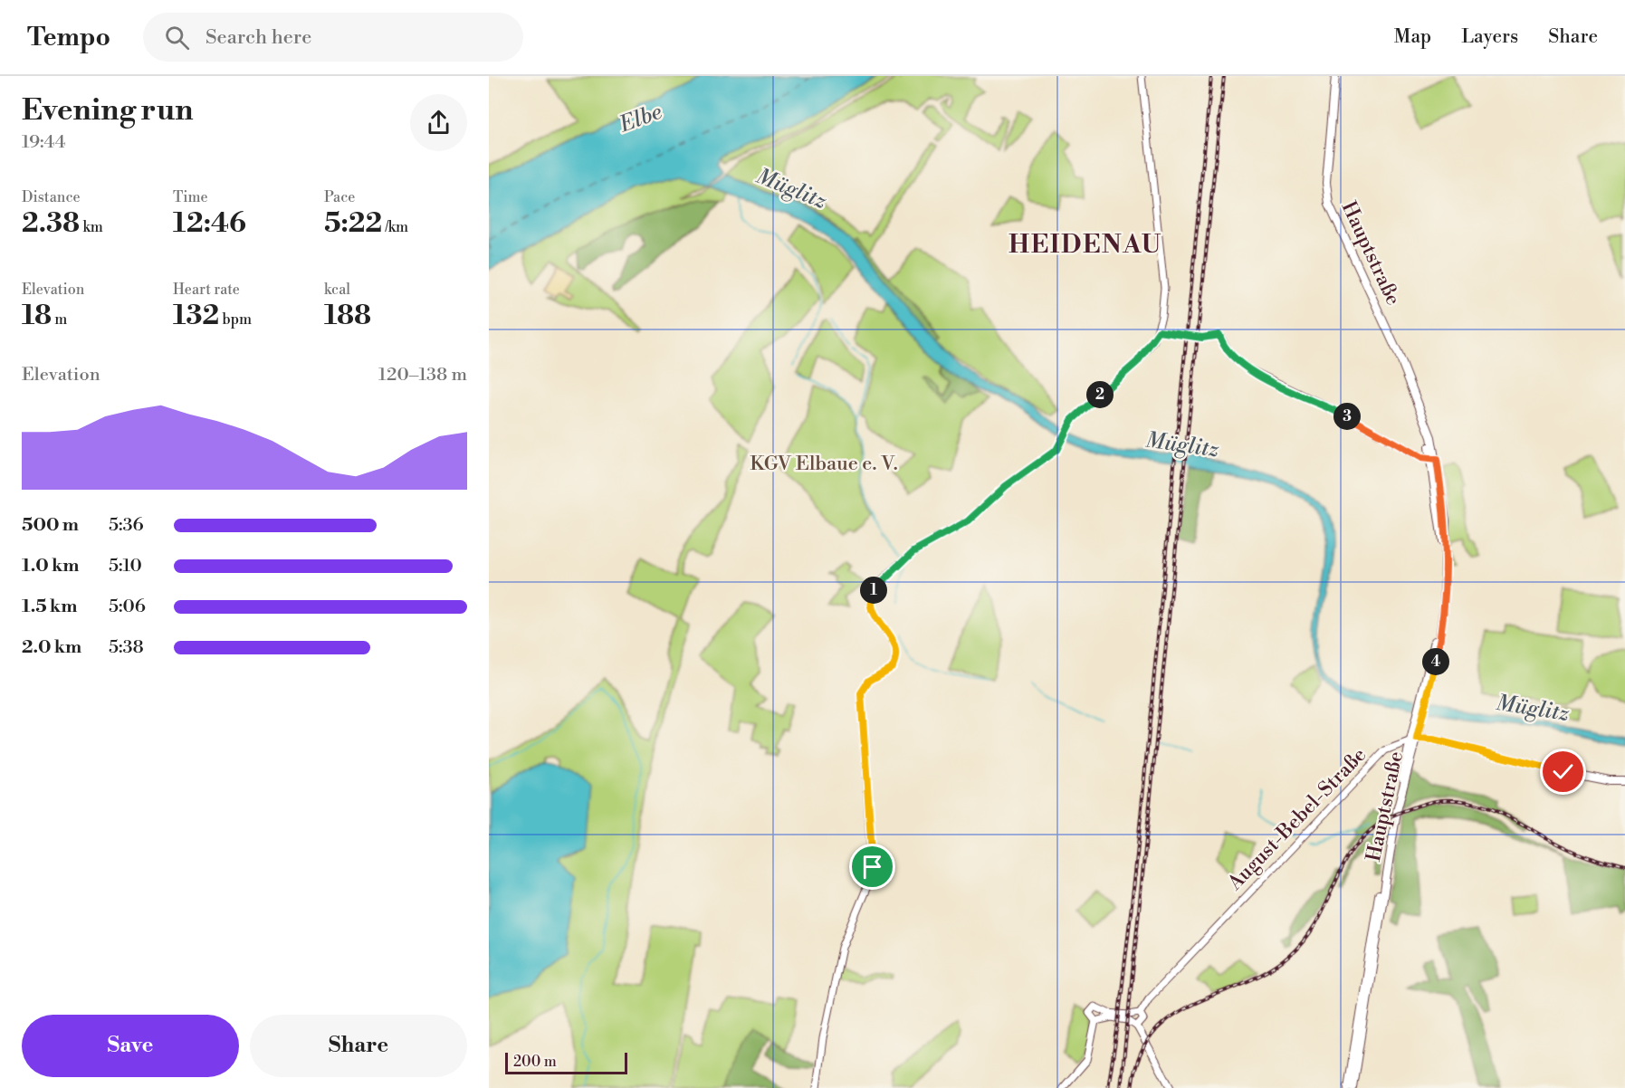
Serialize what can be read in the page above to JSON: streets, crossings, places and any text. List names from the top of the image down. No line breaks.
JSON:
{"streets":{"main road":["Hauptstraße","August-Bebel-Straße"]},"crossings":[["Hauptstraße","August-Bebel-Straße"]],"districts":["HEIDENAU"],"water":["Elbe","Müglitz"],"parks":["KGV Elbaue e. V."],"scale_bar":"200 m","page":{"header":"Tempo","search":"Search here","nav":["Map","Layers","Share"],"heading":["Evening run","19:44"],"stats":[["Distance","2.38 km"],["Time","12:46"],["Pace","5:22 /km"],["Elevation","18 m"],["Heart rate","132 bpm"],["kcal","188"]],"chart":["Elevation","120–138 m"],"pins":["2","3","1","4"],"list":[{"name":"500 m","note":"5:36"},{"name":"1.0 km","note":"5:10"},{"name":"1.5 km","note":"5:06"},{"name":"2.0 km","note":"5:38"}],"buttons":["Save","Share"],"scale":"200 m"}}
